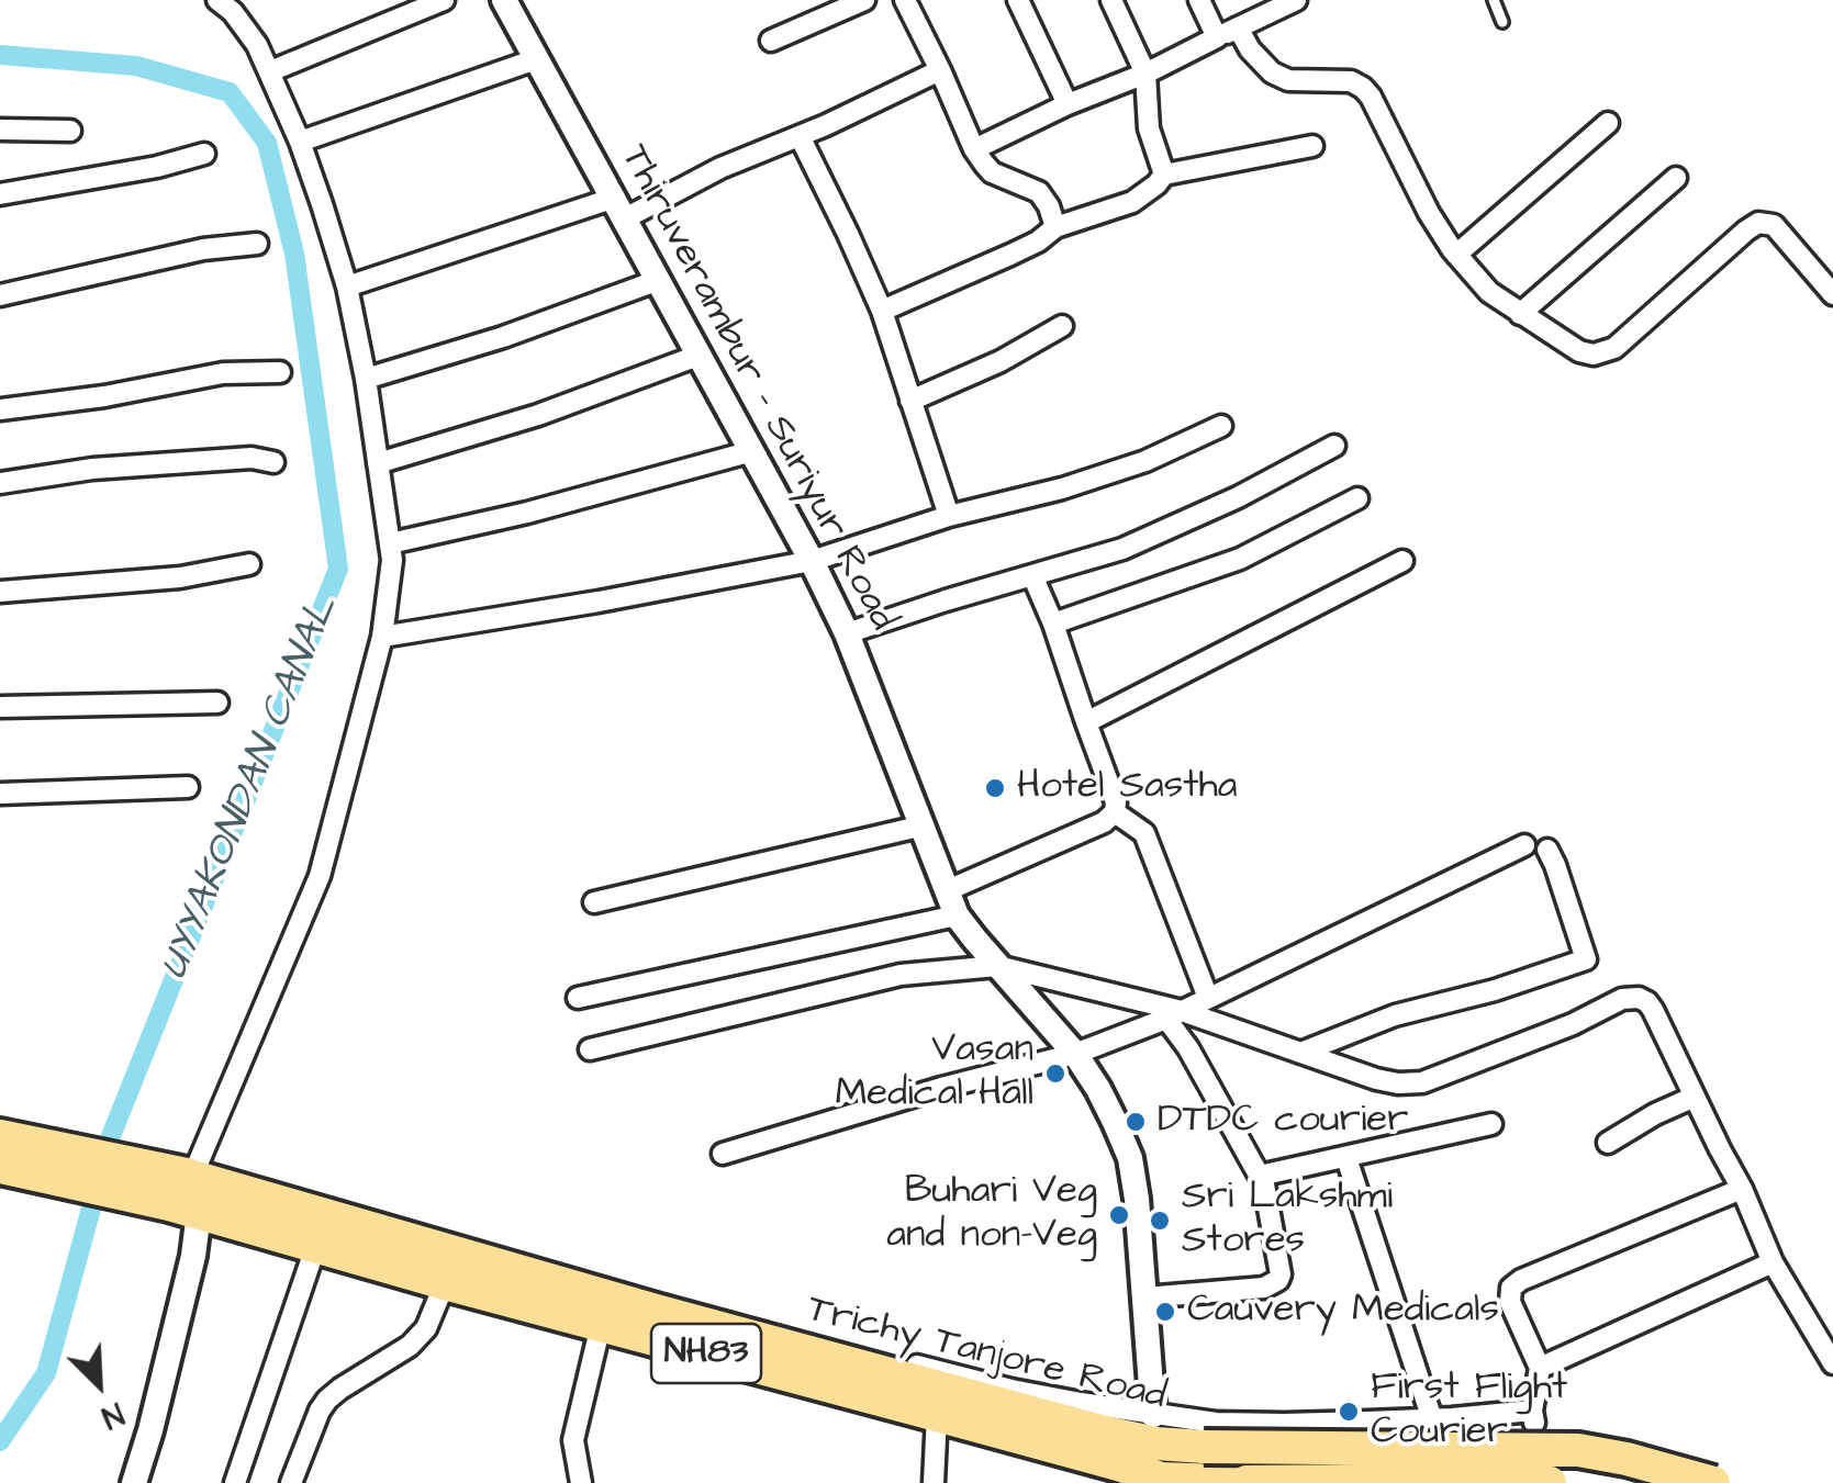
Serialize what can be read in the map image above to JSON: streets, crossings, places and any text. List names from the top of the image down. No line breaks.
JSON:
{"streets":{"highway":["NH83","Trichy Tanjore Road"],"main road":["Thiruverambur - Suriyur Road"]},"water":["UYYAKONDAN CANAL"],"places":["Hotel Sastha","Vasan Medical Hall","DTDC courier","Buhari Veg and non-Veg","Sri Lakshmi Stores","Cauvery Medicals","First Flight Courier"],"north":"bottom right"}
